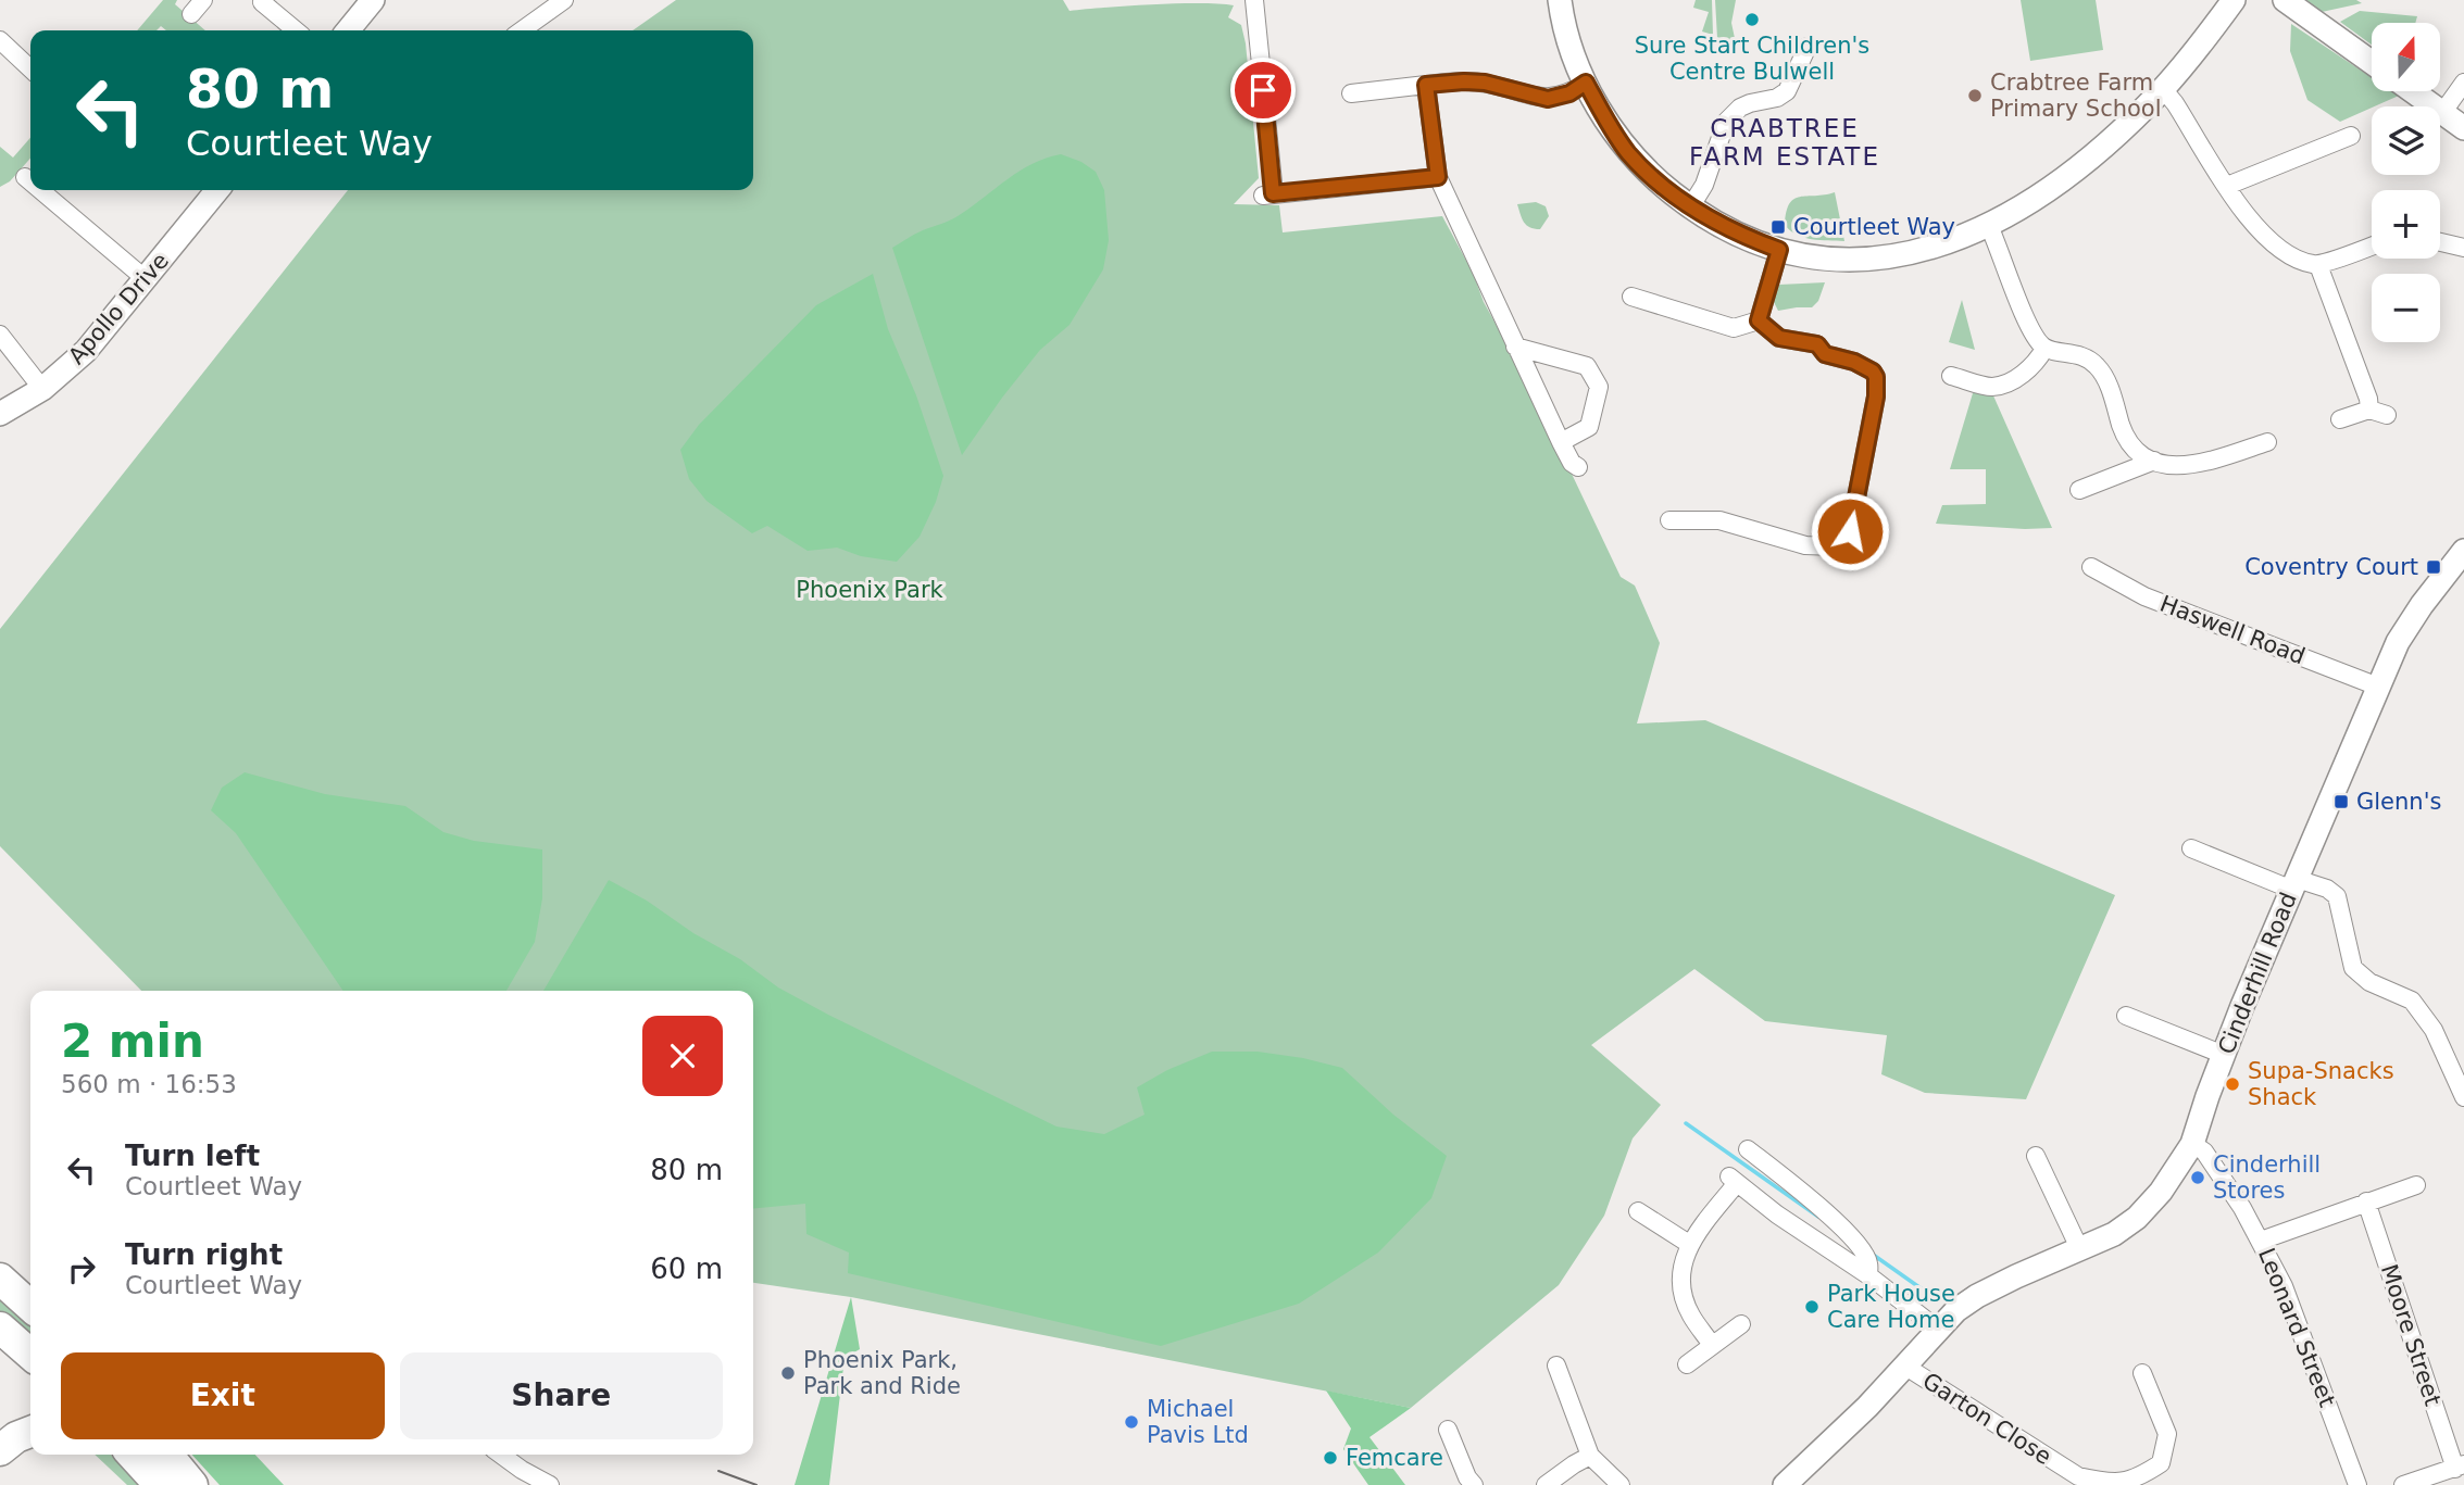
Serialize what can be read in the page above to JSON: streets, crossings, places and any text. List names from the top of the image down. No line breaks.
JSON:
{"streets":{"street":["Apollo Drive","Haswell Road","Cinderhill Road","Leonard Street","Moore Street","Garton Close"]},"crossings":[["Haswell Road","Cinderhill Road"],["Cinderhill Road","Leonard Street"],["Cinderhill Road","Garton Close"]],"districts":["CRABTREE FARM ESTATE"],"parks":["Phoenix Park"],"places":{"other":["Sure Start Children's Centre Bulwell","Crabtree Farm Primary School","Supa-Snacks Shack","Cinderhill Stores","Park House Care Home","Phoenix Park, Park and Ride","Michael Pavis Ltd","Femcare"],"transit":["Courtleet Way","Coventry Court","Glenn's"]},"north":"top","page":{"map_buttons":["+","−"],"turn":["80 m","Courtleet Way"],"heading":["2 min","560 m · 16:53"],"list":[{"name":"Turn left","note":"Courtleet Way","value":"80 m"},{"name":"Turn right","note":"Courtleet Way","value":"60 m"}],"buttons":["Exit","Share"]}}
